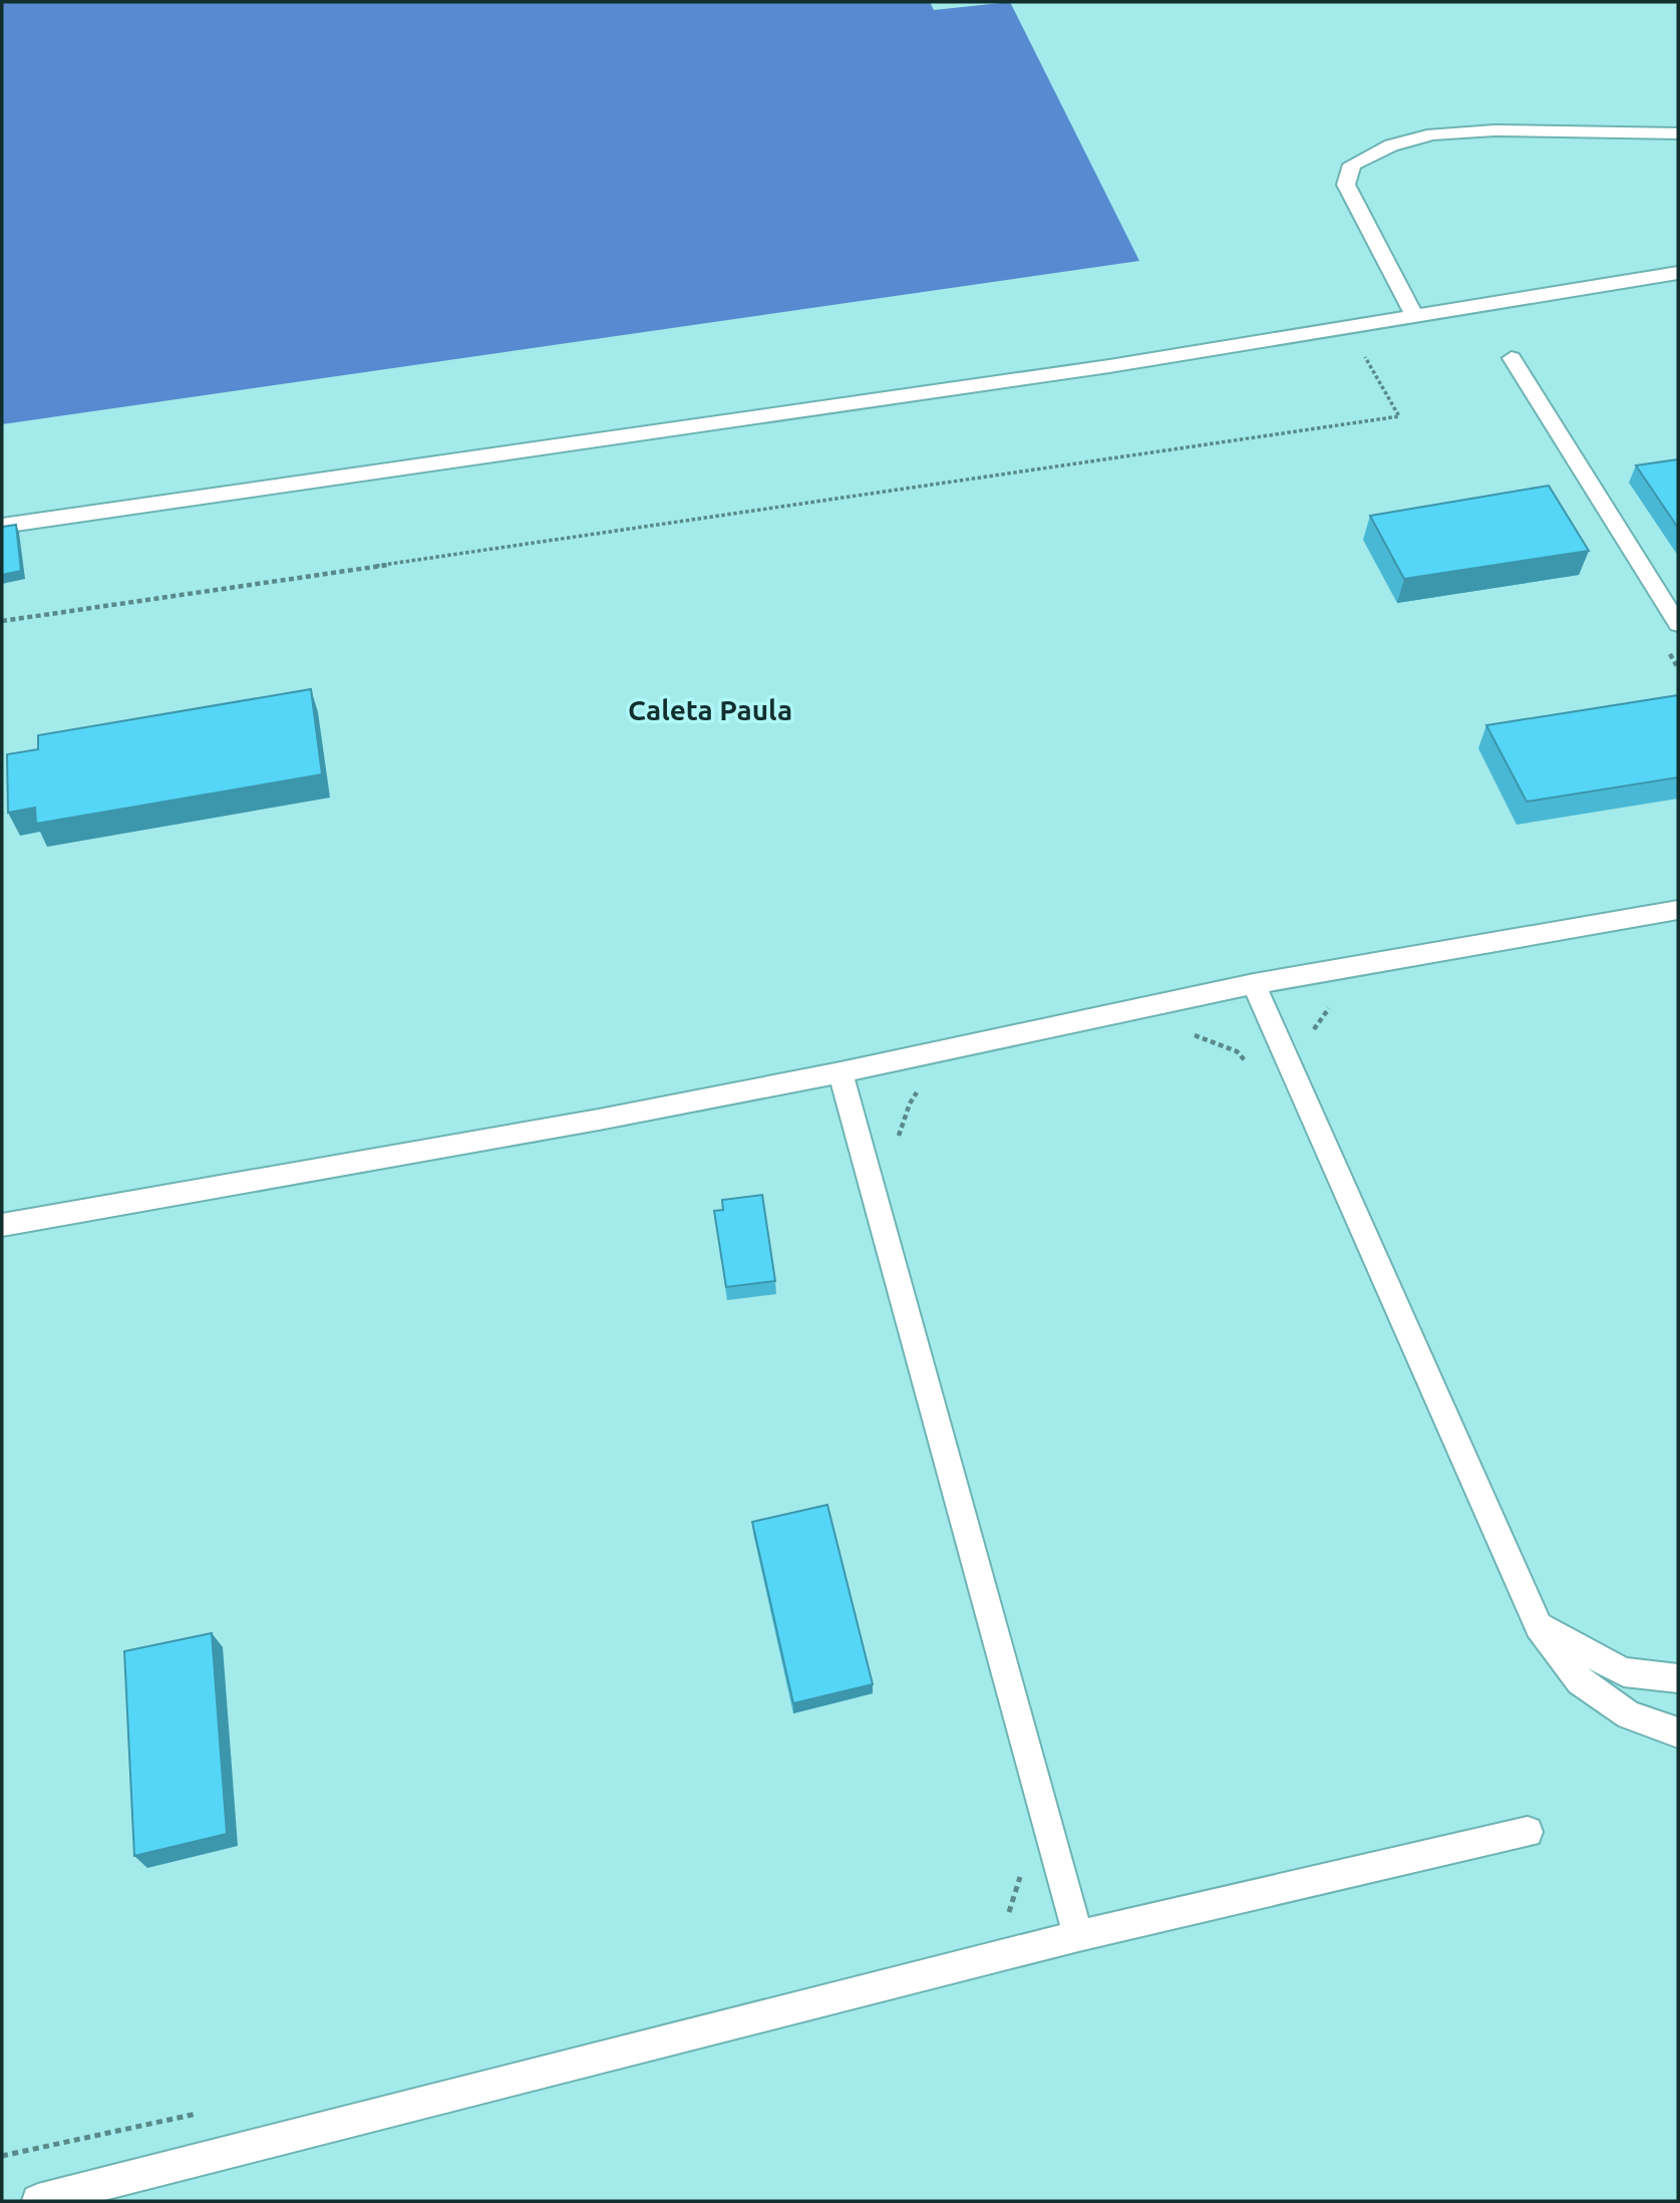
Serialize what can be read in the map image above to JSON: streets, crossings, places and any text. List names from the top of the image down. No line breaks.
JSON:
{"districts":["Caleta Paula"]}
